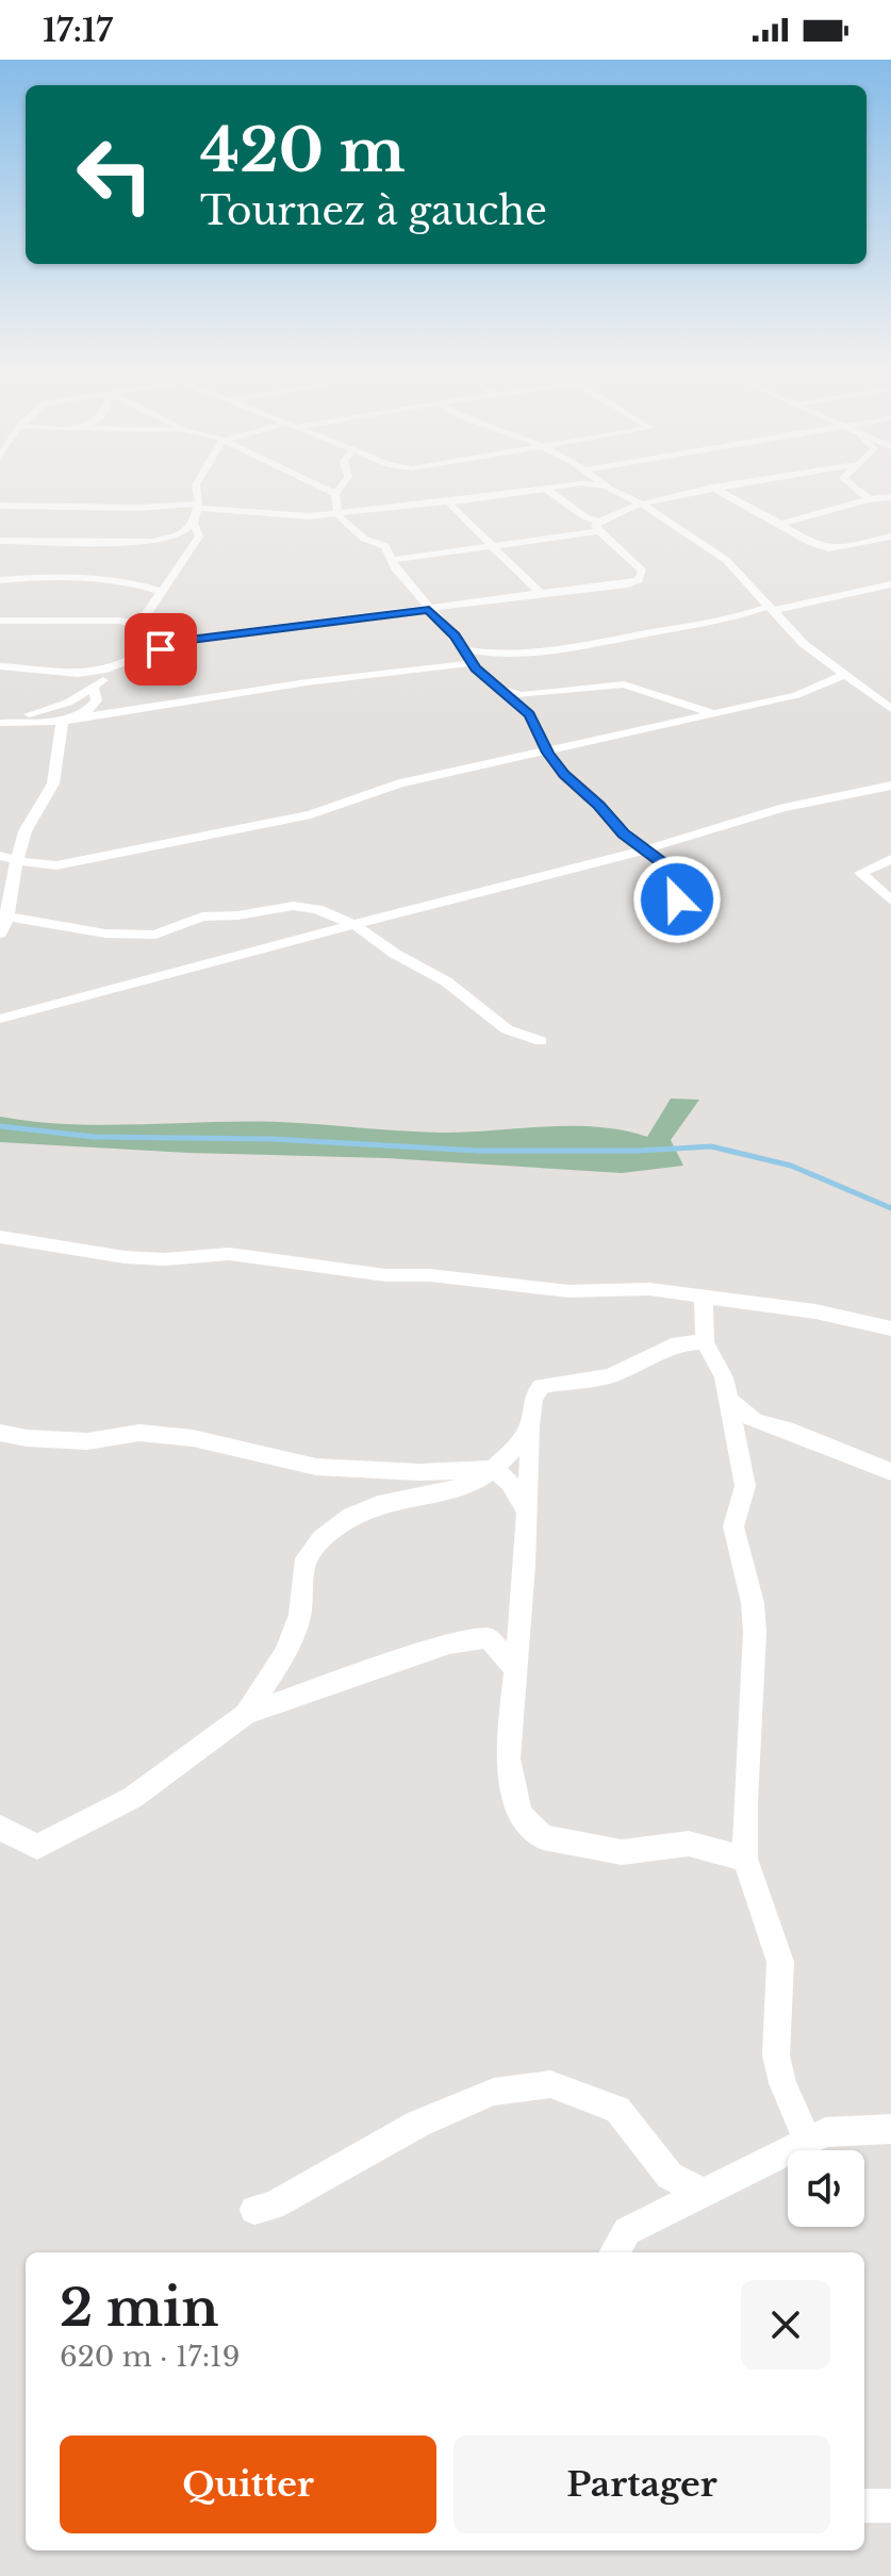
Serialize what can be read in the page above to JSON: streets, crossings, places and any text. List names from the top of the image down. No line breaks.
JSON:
{"page":{"status":"17:17","turn":["420 m","Tournez à gauche"],"heading":["2 min","620 m · 17:19"],"buttons":["Quitter","Partager"]}}
